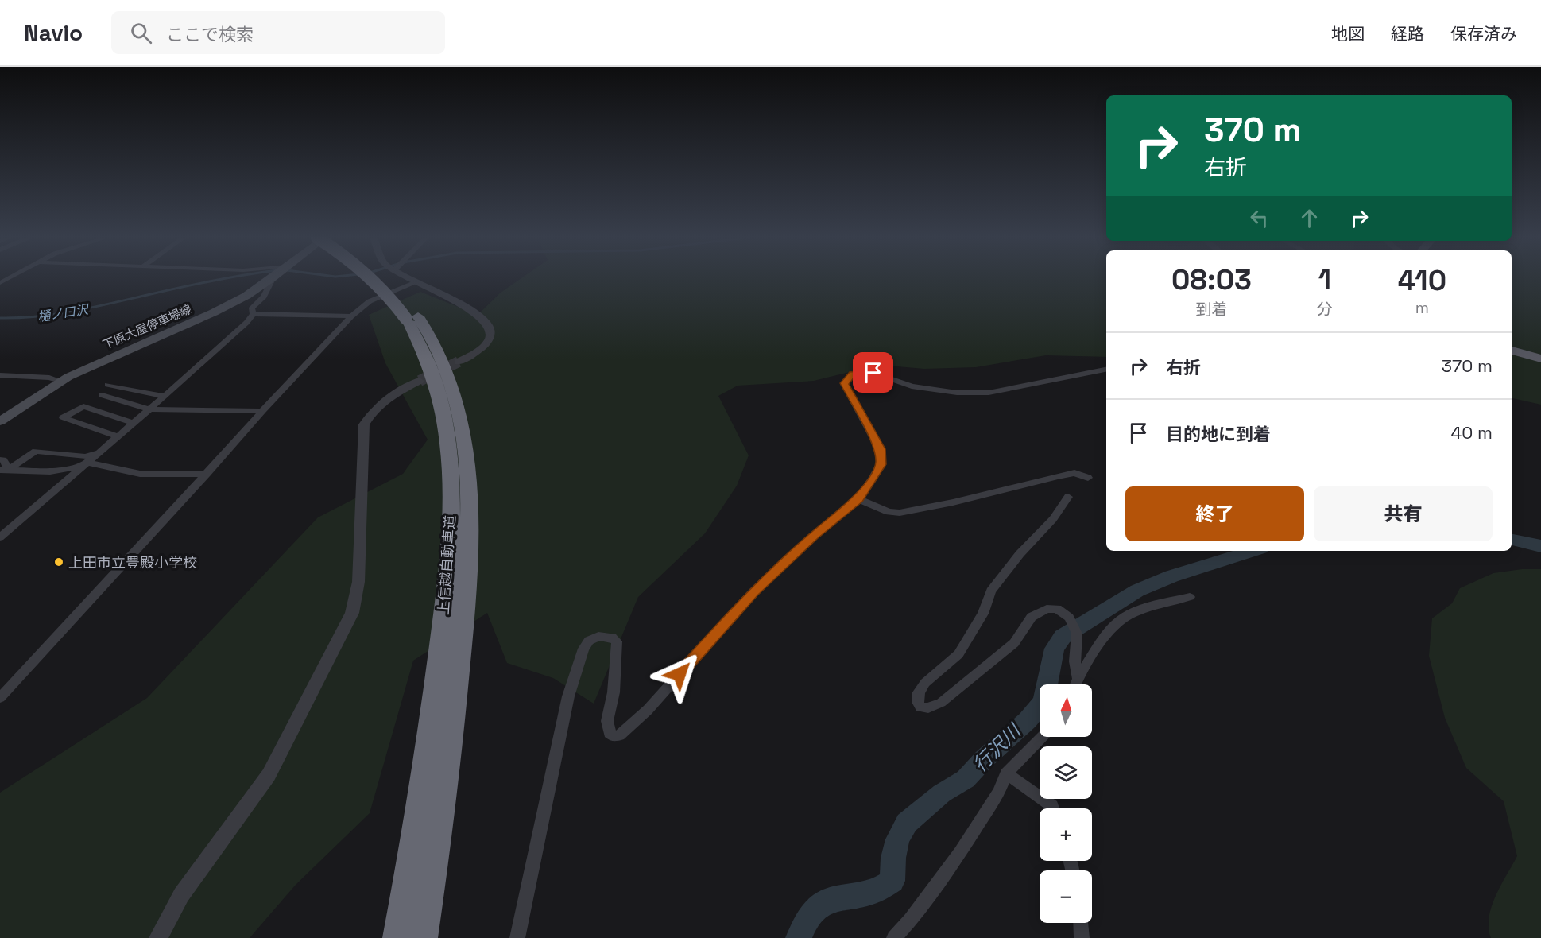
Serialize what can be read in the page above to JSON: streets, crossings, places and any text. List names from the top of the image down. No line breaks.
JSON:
{"streets":{"highway":["上信越自動車道"],"main road":["下原大屋停車場線"]},"water":["樋ノ口沢","行沢川"],"places":["上田市立豊殿小学校"],"north":"top","page":{"header":"Navio","search":"ここで検索","nav":["地図","経路","保存済み"],"turn":["370 m","右折"],"eta":["08:03","到着","1","分","410","m"],"list":[{"name":"右折","value":"370 m"},{"name":"目的地に到着","value":"40 m"}],"buttons":["終了","共有"],"map_buttons":["+","−"]}}
